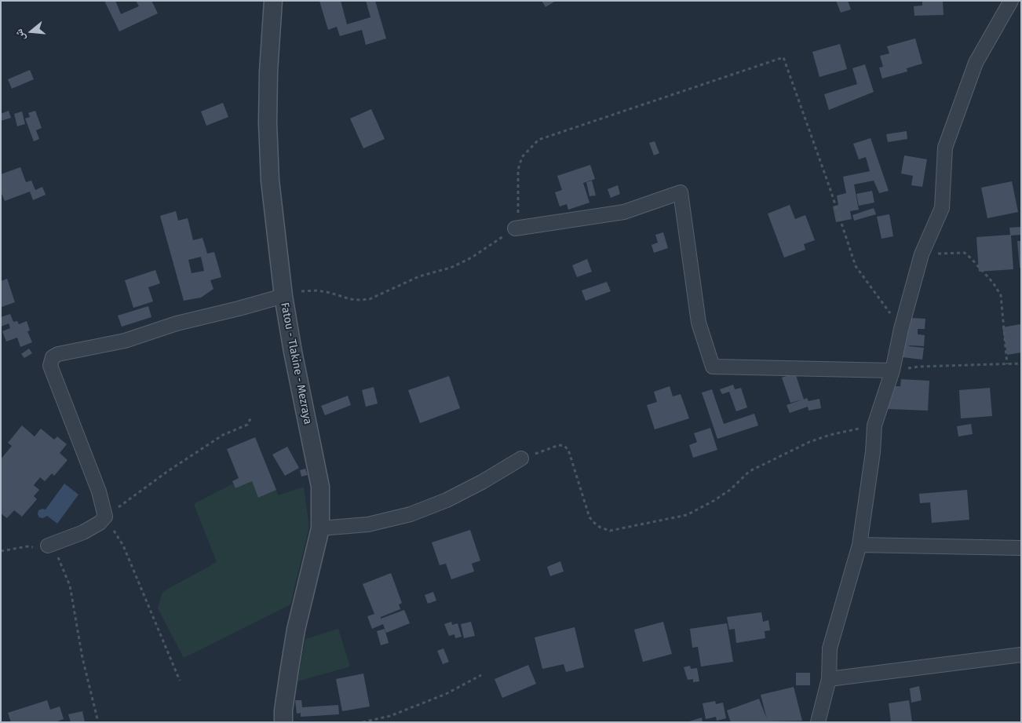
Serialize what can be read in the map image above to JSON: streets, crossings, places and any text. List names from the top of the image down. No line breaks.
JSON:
{"streets":{"street":["Fatou - Tlakine - Mezraya"]},"north":"left"}
